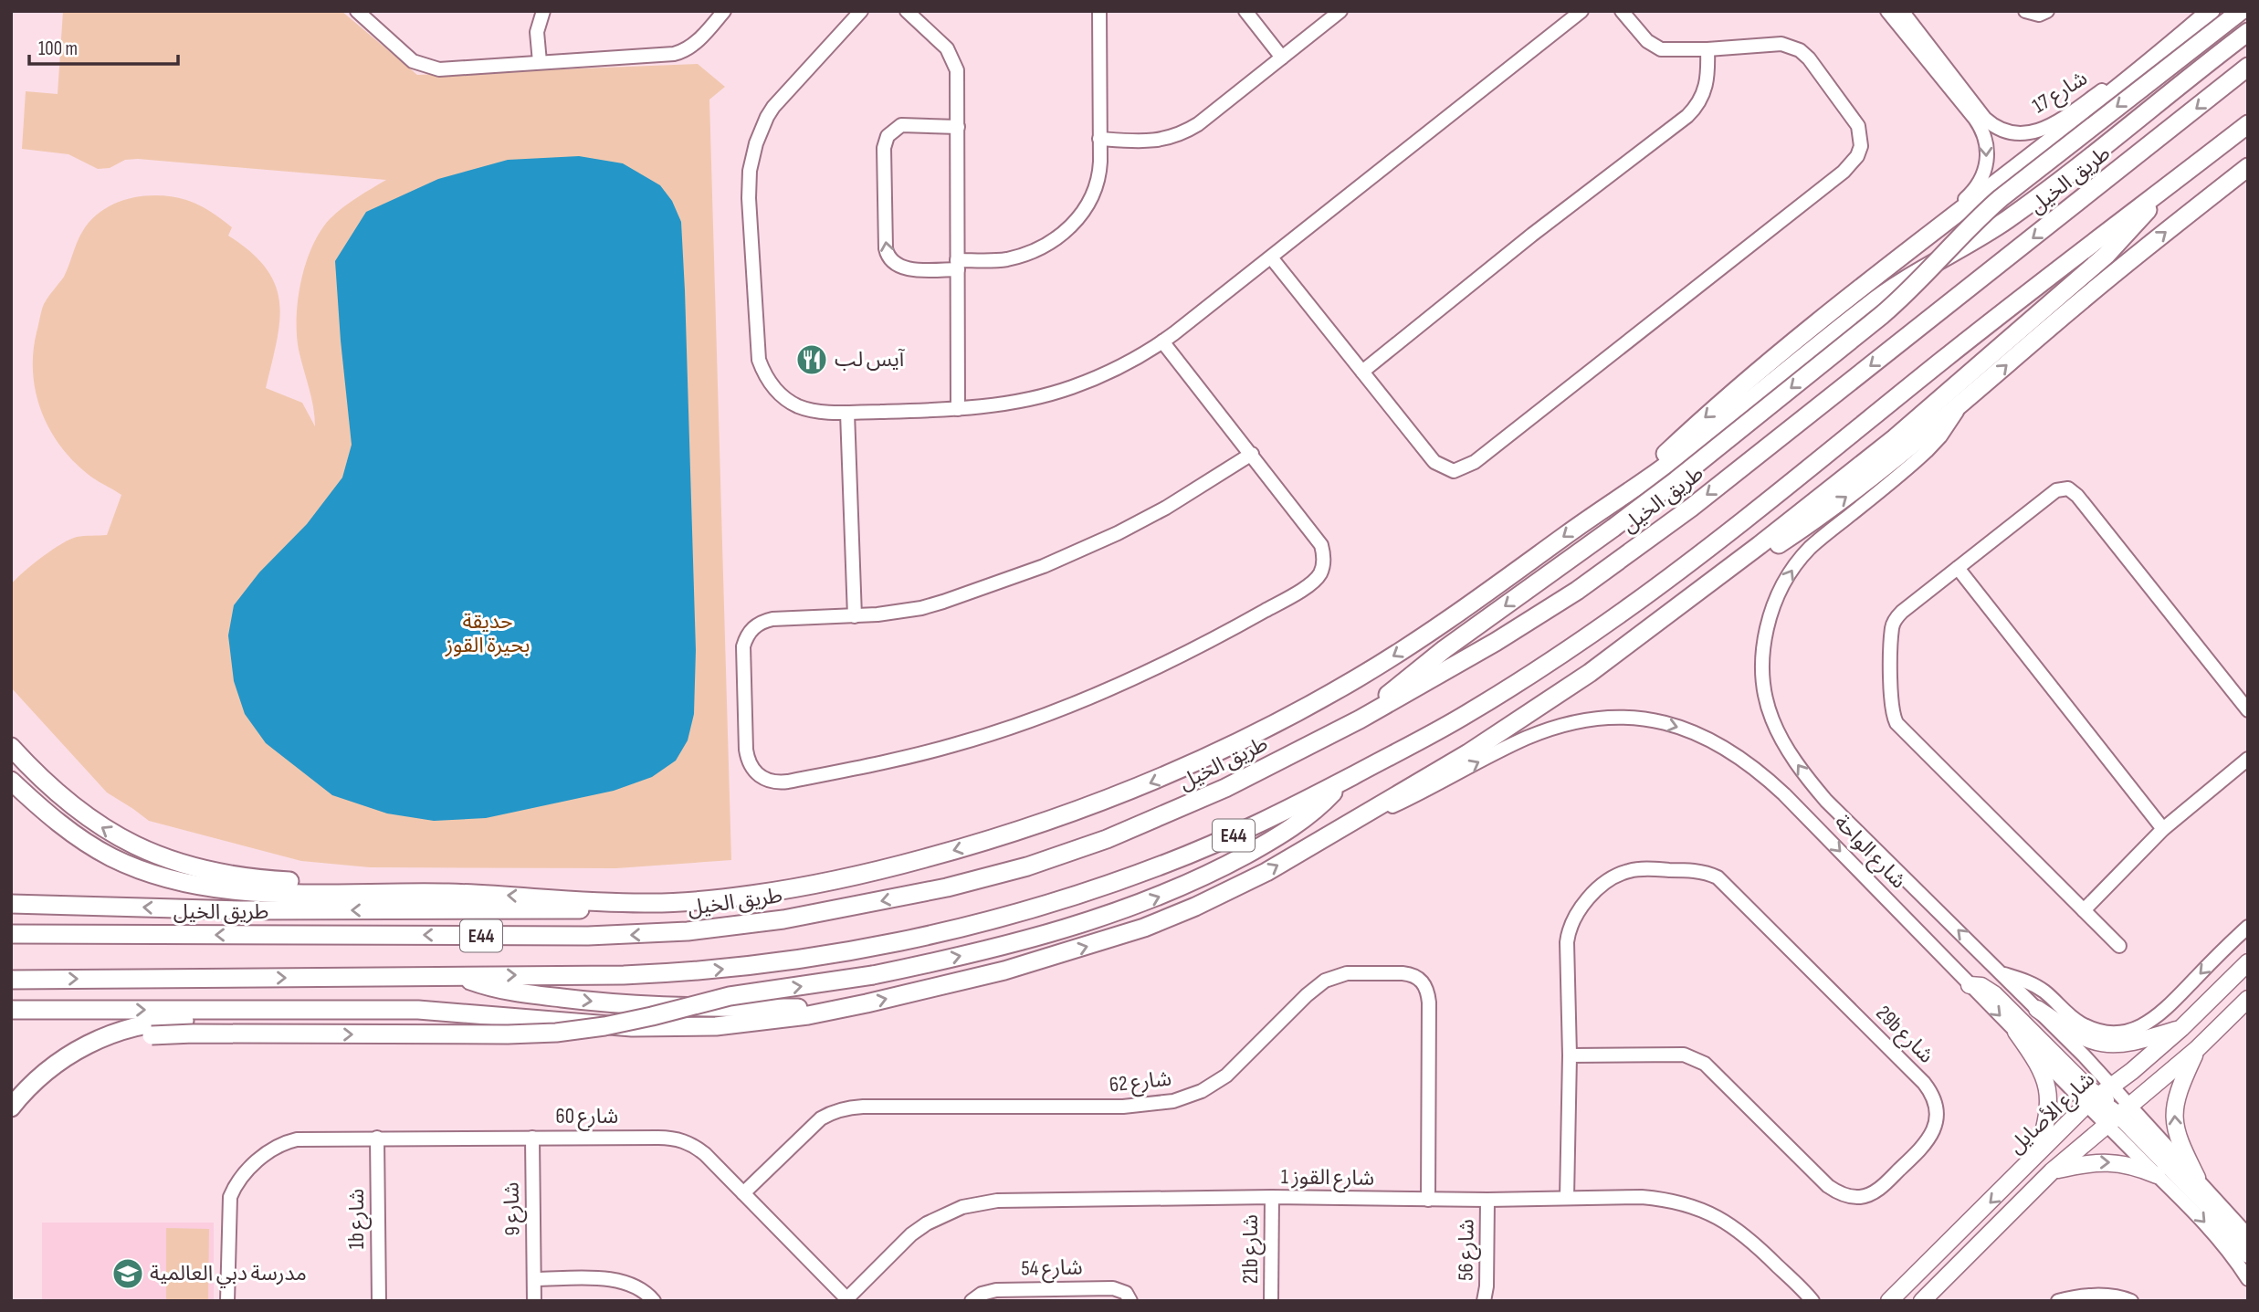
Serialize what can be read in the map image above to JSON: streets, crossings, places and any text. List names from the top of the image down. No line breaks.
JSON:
{"streets":{"highway":["طريق الخيل","E44"],"main road":["شارع الأصايل"],"street":["17 شارع","شارع الواحة","29b شارع","شارع 62","شارع 60","شارع القوز 1","شارع 9","1b شارع","21b شارع","شارع 56","شارع 54"]},"crossings":[["شارع الواحة","شارع الأصايل"],["29b شارع","شارع القوز 1"],["شارع 62","شارع 60"],["شارع 62","شارع القوز 1"],["شارع 60","شارع القوز 1"],["شارع 60","شارع 9"],["شارع 60","1b شارع"],["شارع القوز 1","21b شارع"],["شارع القوز 1","شارع 56"]],"parks":["حديقة بحيرة القوز"],"places":{"restaurant":["آيس لب"],"school or university":["مدرسة دبي العالمية"]},"scale_bar":"100 m"}
